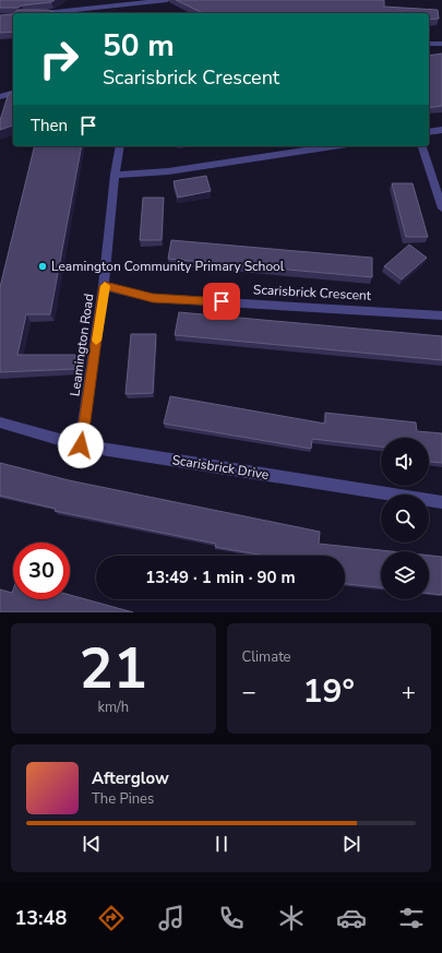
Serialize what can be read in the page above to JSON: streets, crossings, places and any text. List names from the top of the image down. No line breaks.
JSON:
{"streets":{"street":["Scarisbrick Crescent","Leamington Road","Scarisbrick Drive"]},"crossings":[["Scarisbrick Crescent","Leamington Road"],["Leamington Road","Scarisbrick Drive"]],"places":["Leamington Community Primary School"],"page":{"turn":["50 m","Scarisbrick Crescent"],"then":"Then","limit":"30","trip":"13:49 · 1 min · 90 m","tile":[["21","km/h"],"Climate"],"heat":["−","19°","+"],"song":["Afterglow","The Pines"],"tabs":"13:48"}}
